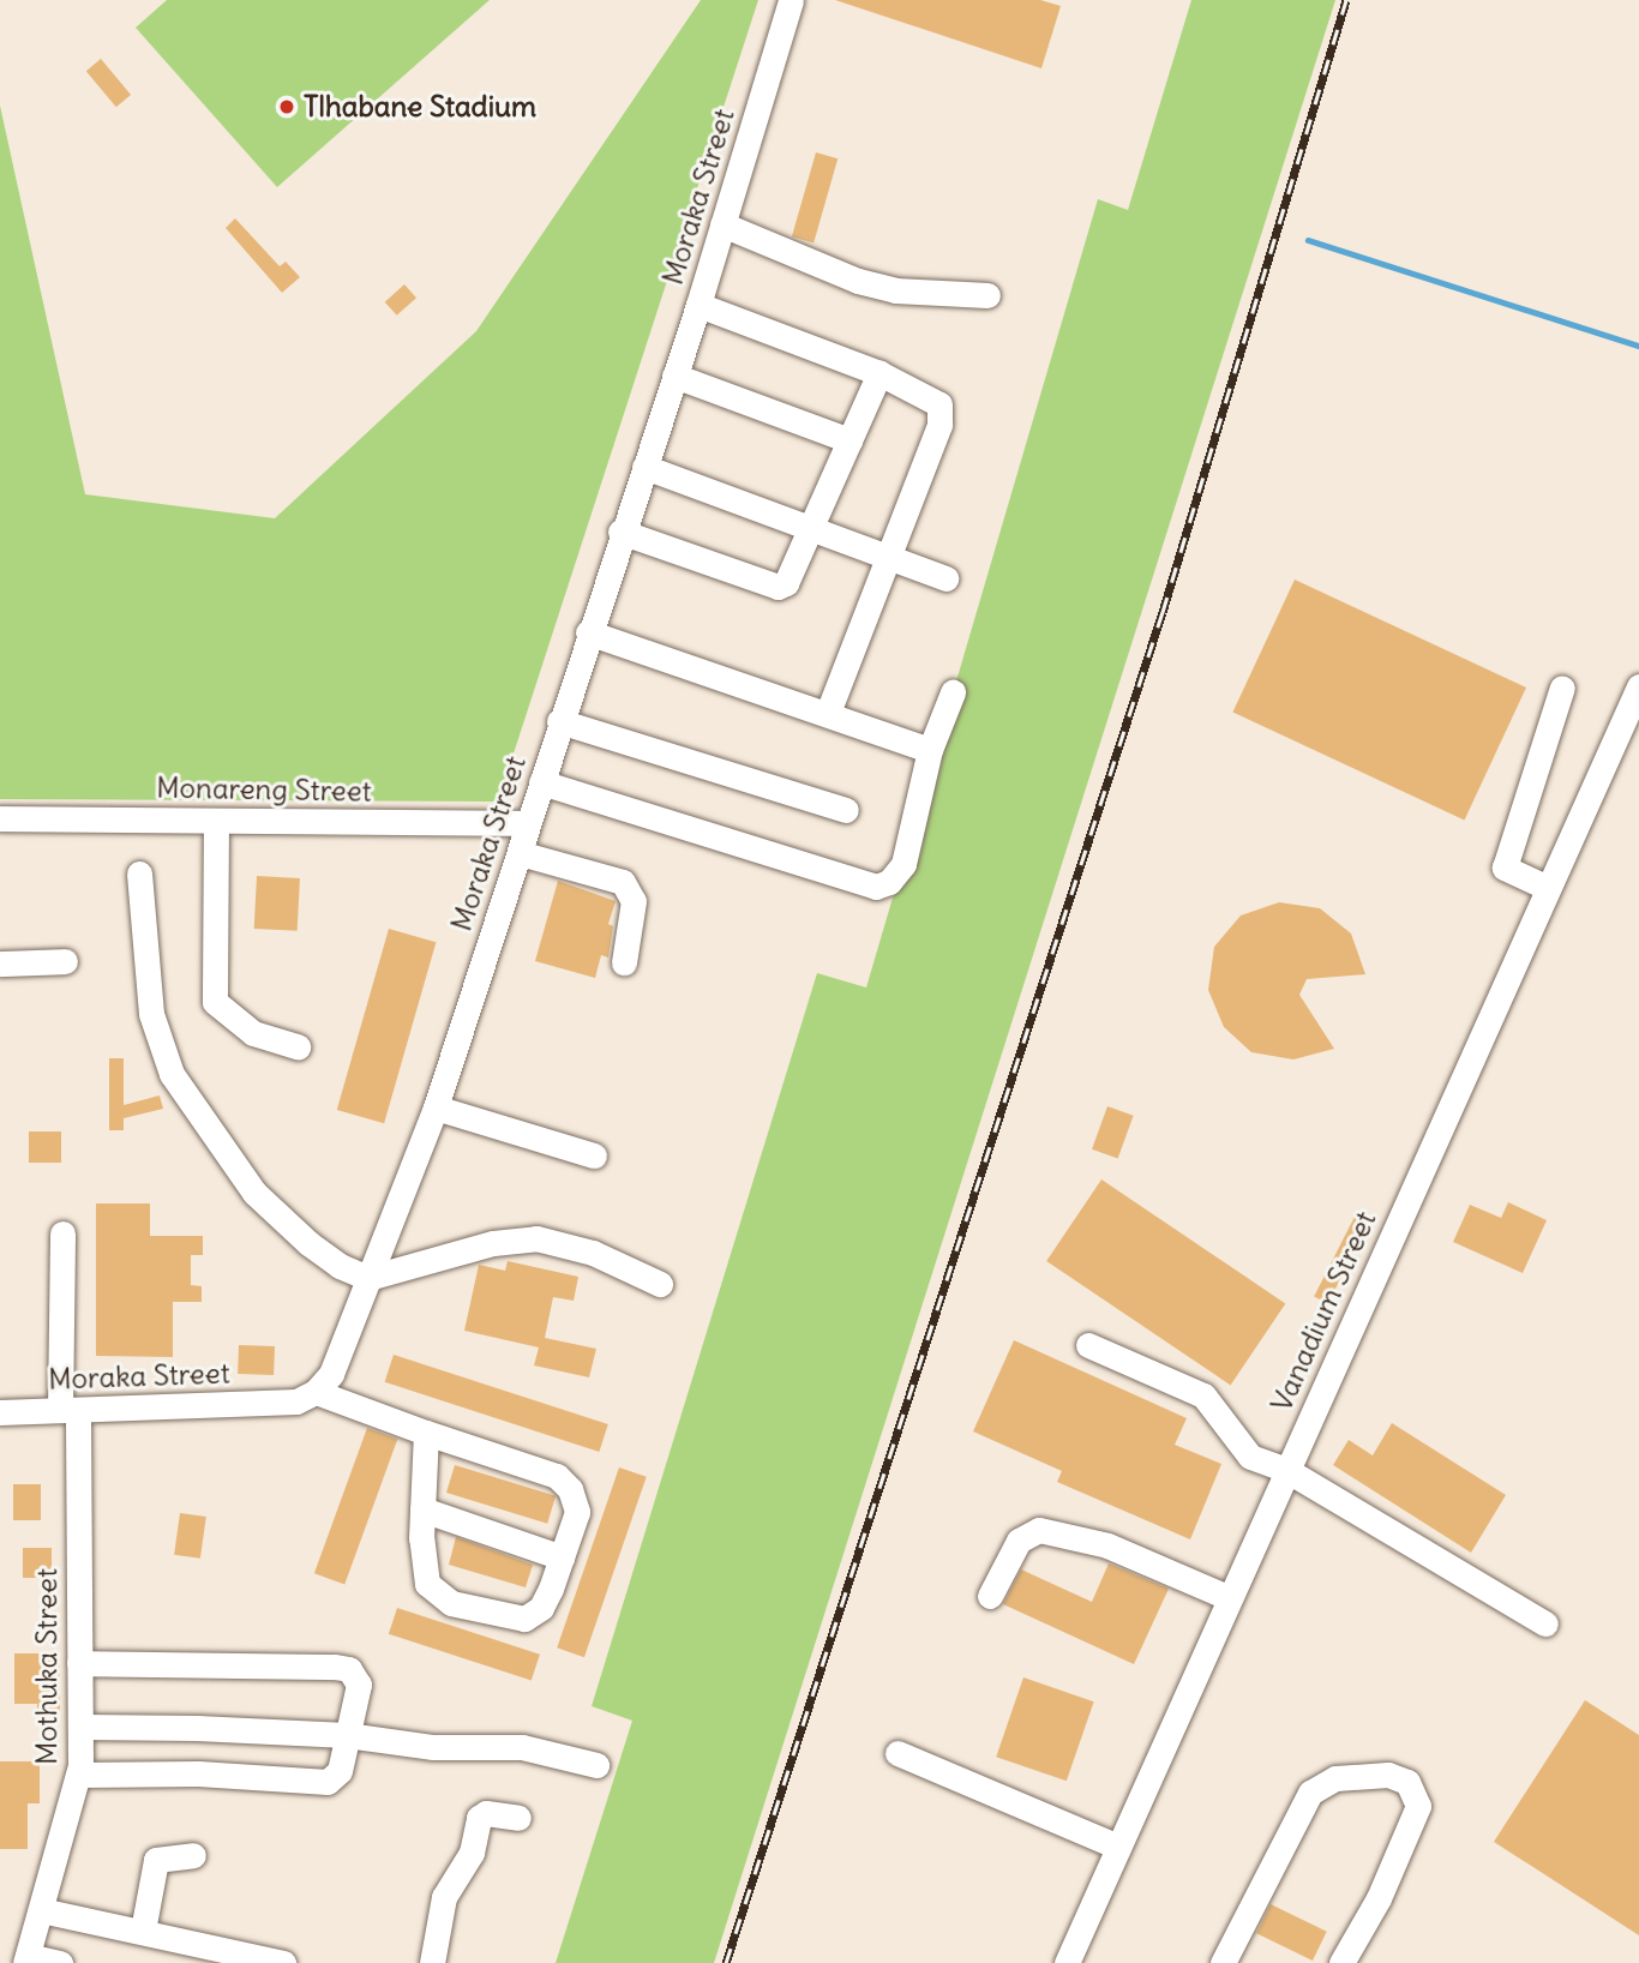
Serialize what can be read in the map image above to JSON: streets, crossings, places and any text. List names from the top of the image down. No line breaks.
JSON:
{"streets":{"street":["Moraka Street","Monareng Street","Vanadium Street","Mothuka Street"]},"crossings":[["Moraka Street","Monareng Street"],["Moraka Street","Mothuka Street"]],"places":["Tlhabane Stadium"]}
